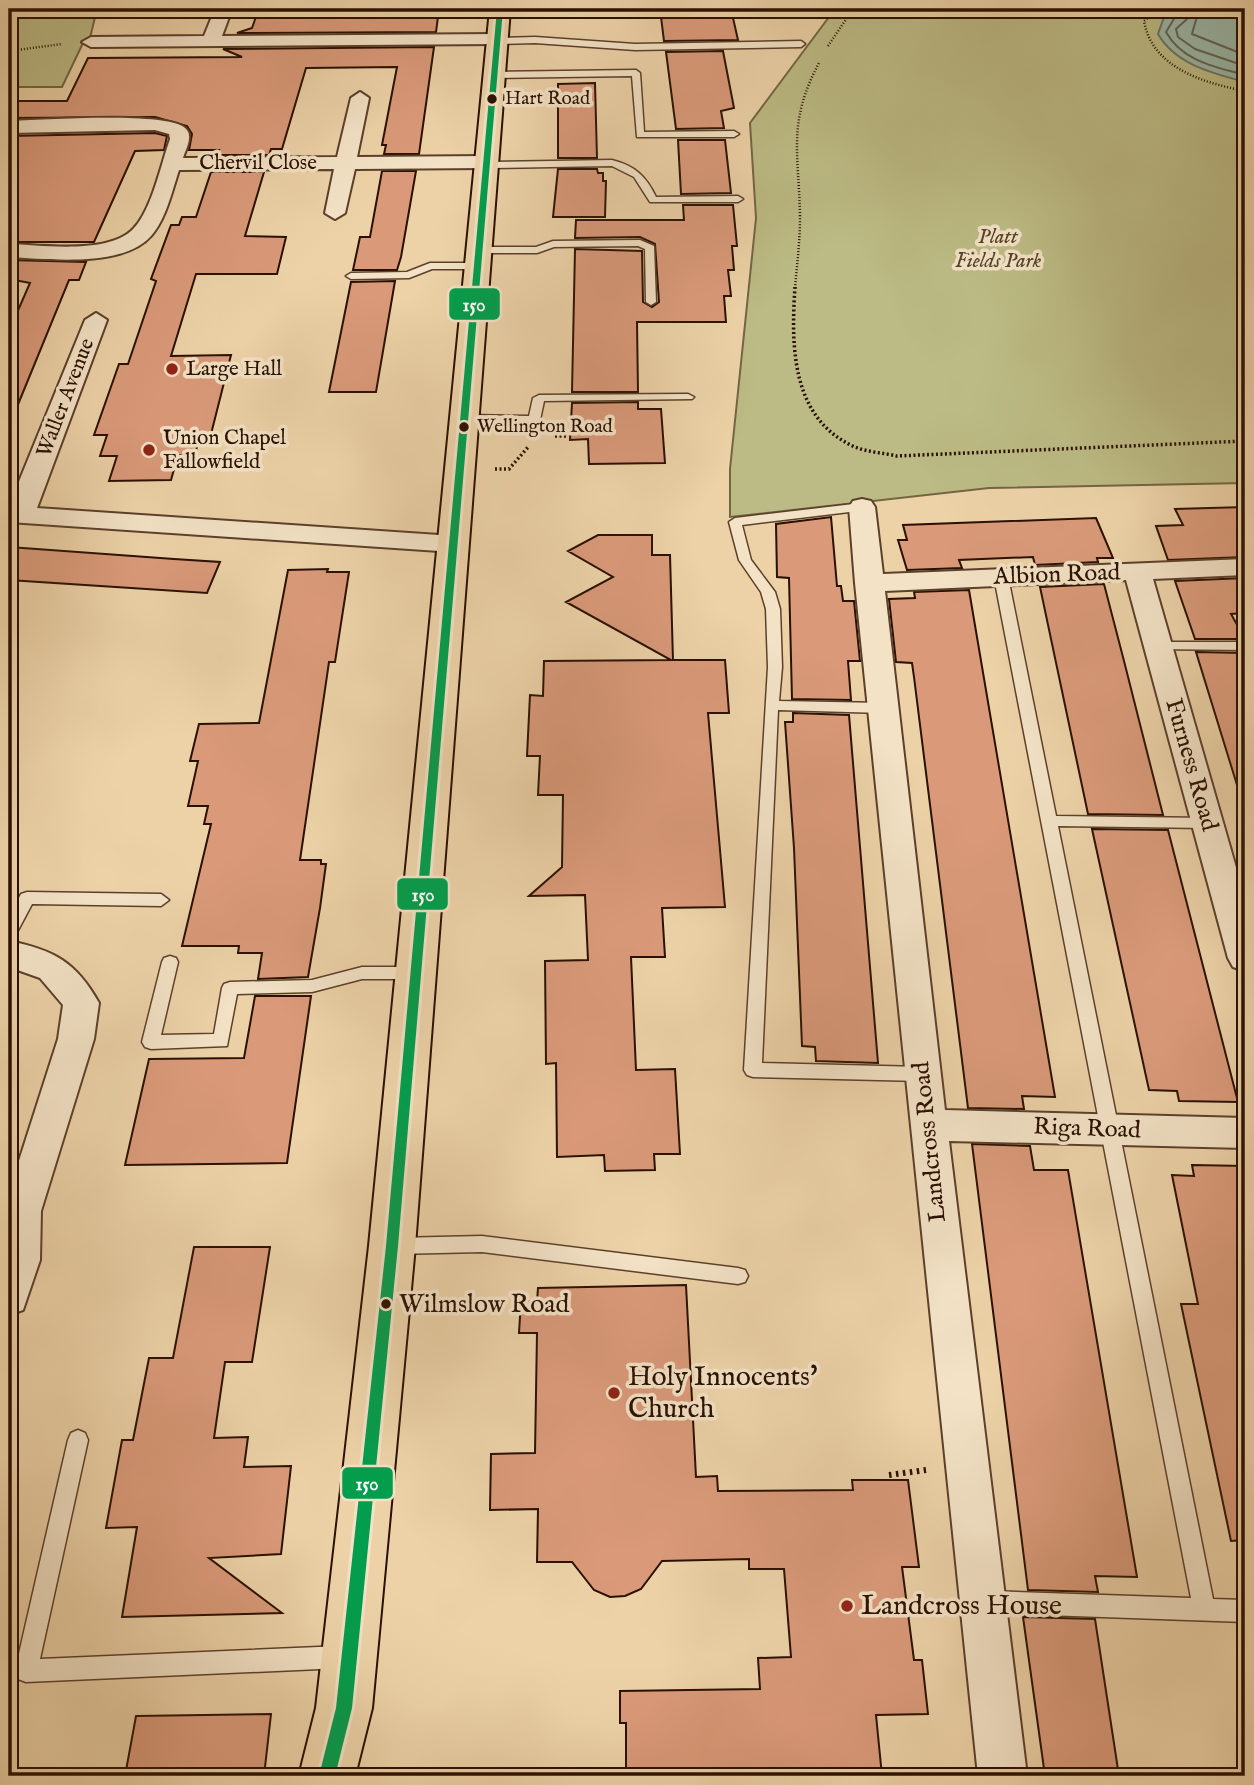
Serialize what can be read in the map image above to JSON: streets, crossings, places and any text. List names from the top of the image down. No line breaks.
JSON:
{"streets":{"street":["Chervil Close","Waller Avenue","Albion Road","Furness Road","Riga Road","Landcross Road"]},"crossings":[["Albion Road","Furness Road"],["Albion Road","Landcross Road"],["Riga Road","Landcross Road"]],"parks":["Platt Fields Park"],"places":["Hart Road","Large Hall","Wellington Road","Union Chapel Fallowfield","Wilmslow Road","Holy Innocents' Church","Landcross House"],"lines":["transit line 150"]}
